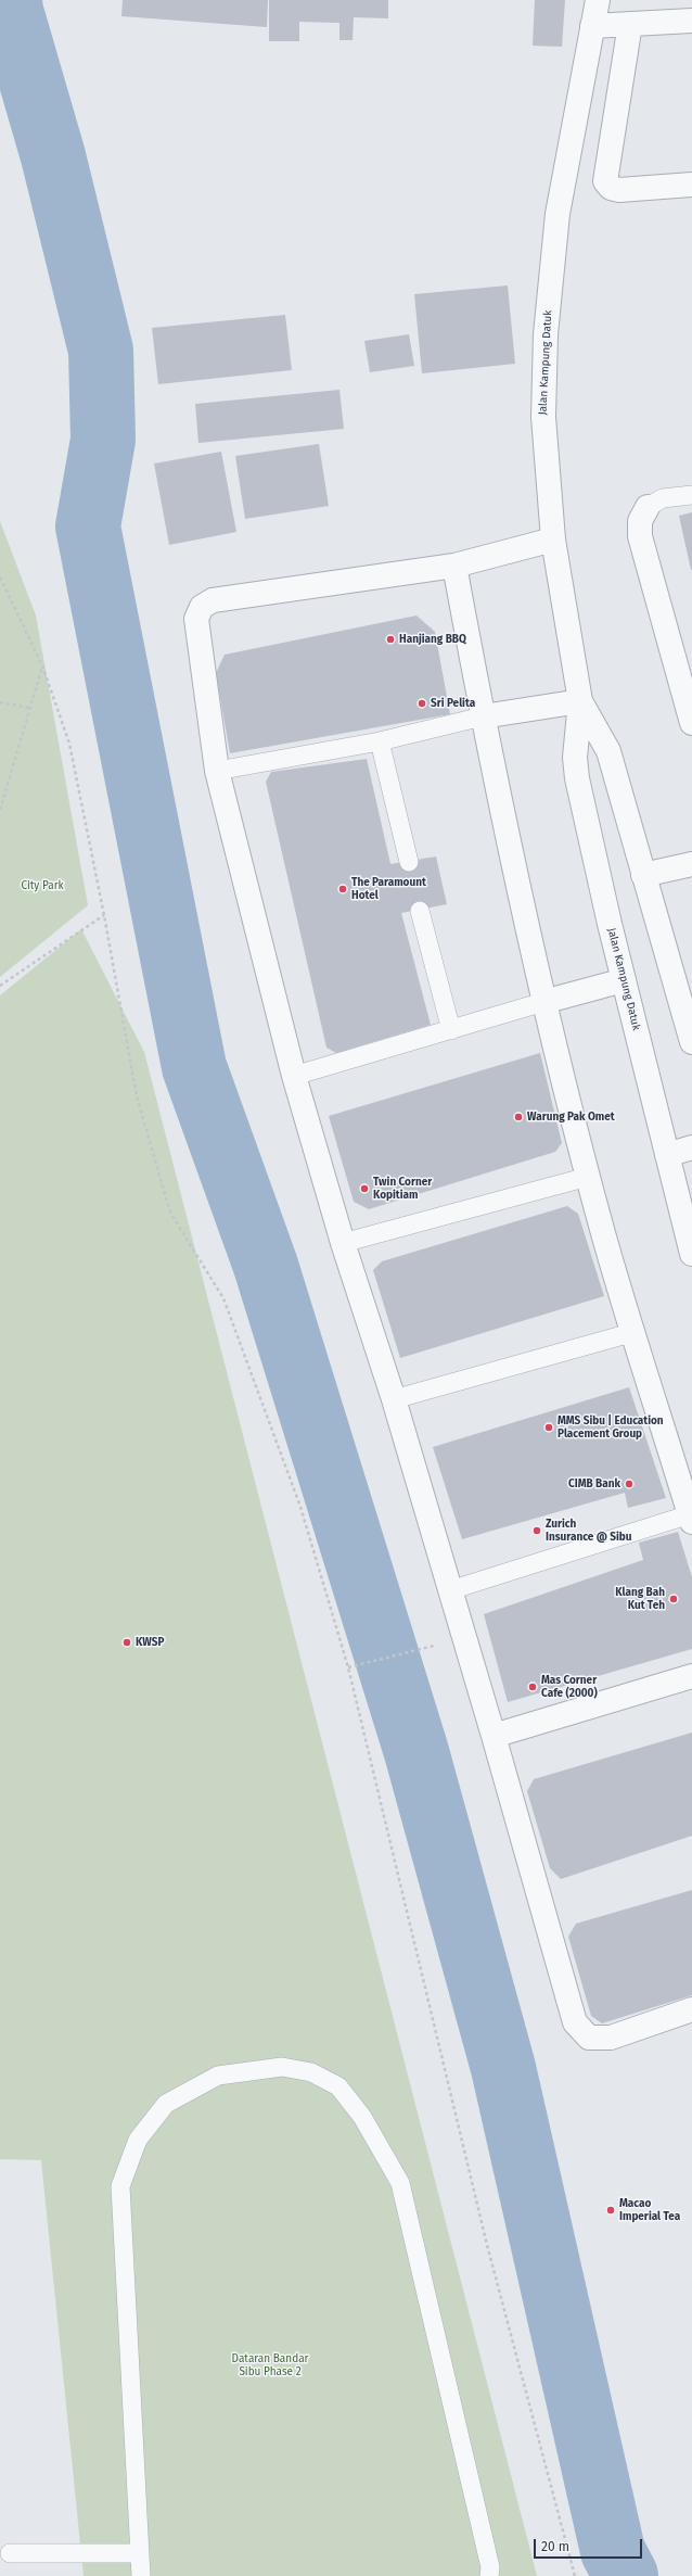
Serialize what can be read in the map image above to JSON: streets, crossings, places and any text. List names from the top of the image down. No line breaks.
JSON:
{"streets":{"street":["Jalan Kampung Datuk"]},"parks":["City Park","Dataran Bandar Sibu Phase 2"],"places":["Hanjiang BBQ","Sri Pelita","The Paramount Hotel","Warung Pak Omet","Twin Corner Kopitiam","MMS Sibu | Education Placement Group","CIMB Bank","Zurich Insurance @ Sibu","Klang Bah Kut Teh","KWSP","Mas Corner Cafe (2000)","Macao Imperial Tea"],"scale_bar":"20 m"}
